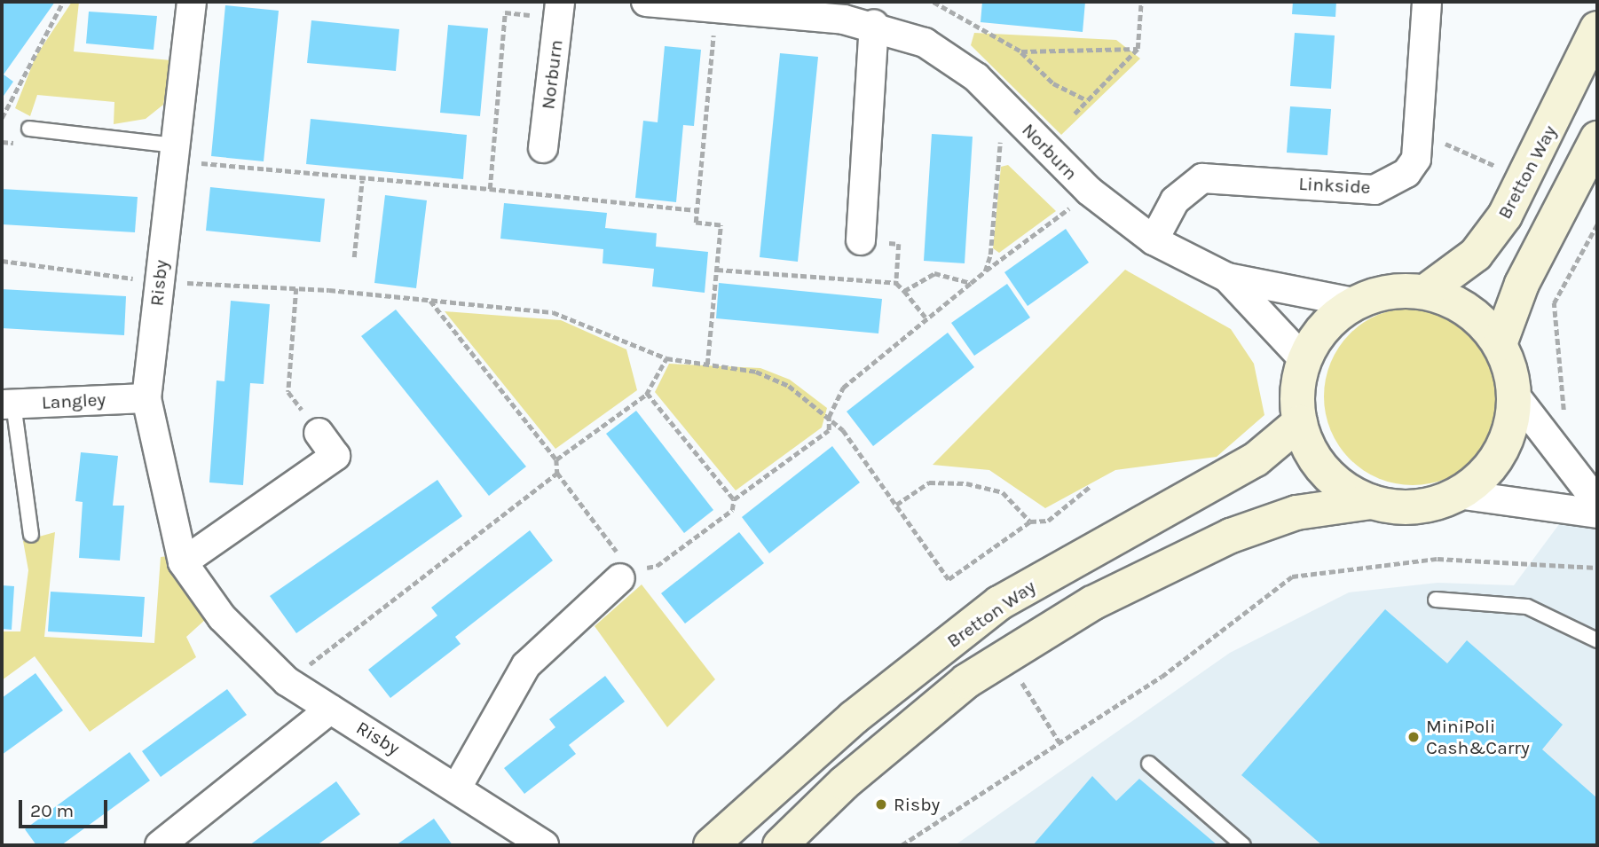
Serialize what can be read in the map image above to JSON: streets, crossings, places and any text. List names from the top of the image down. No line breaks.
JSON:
{"streets":{"street":["Norburn","Bretton Way","Linkside","Risby","Langley"]},"crossings":[["Norburn","Bretton Way"],["Norburn","Linkside"],["Risby","Langley"]],"places":["MiniPoli Cash&Carry","Risby"],"scale_bar":"20 m"}
